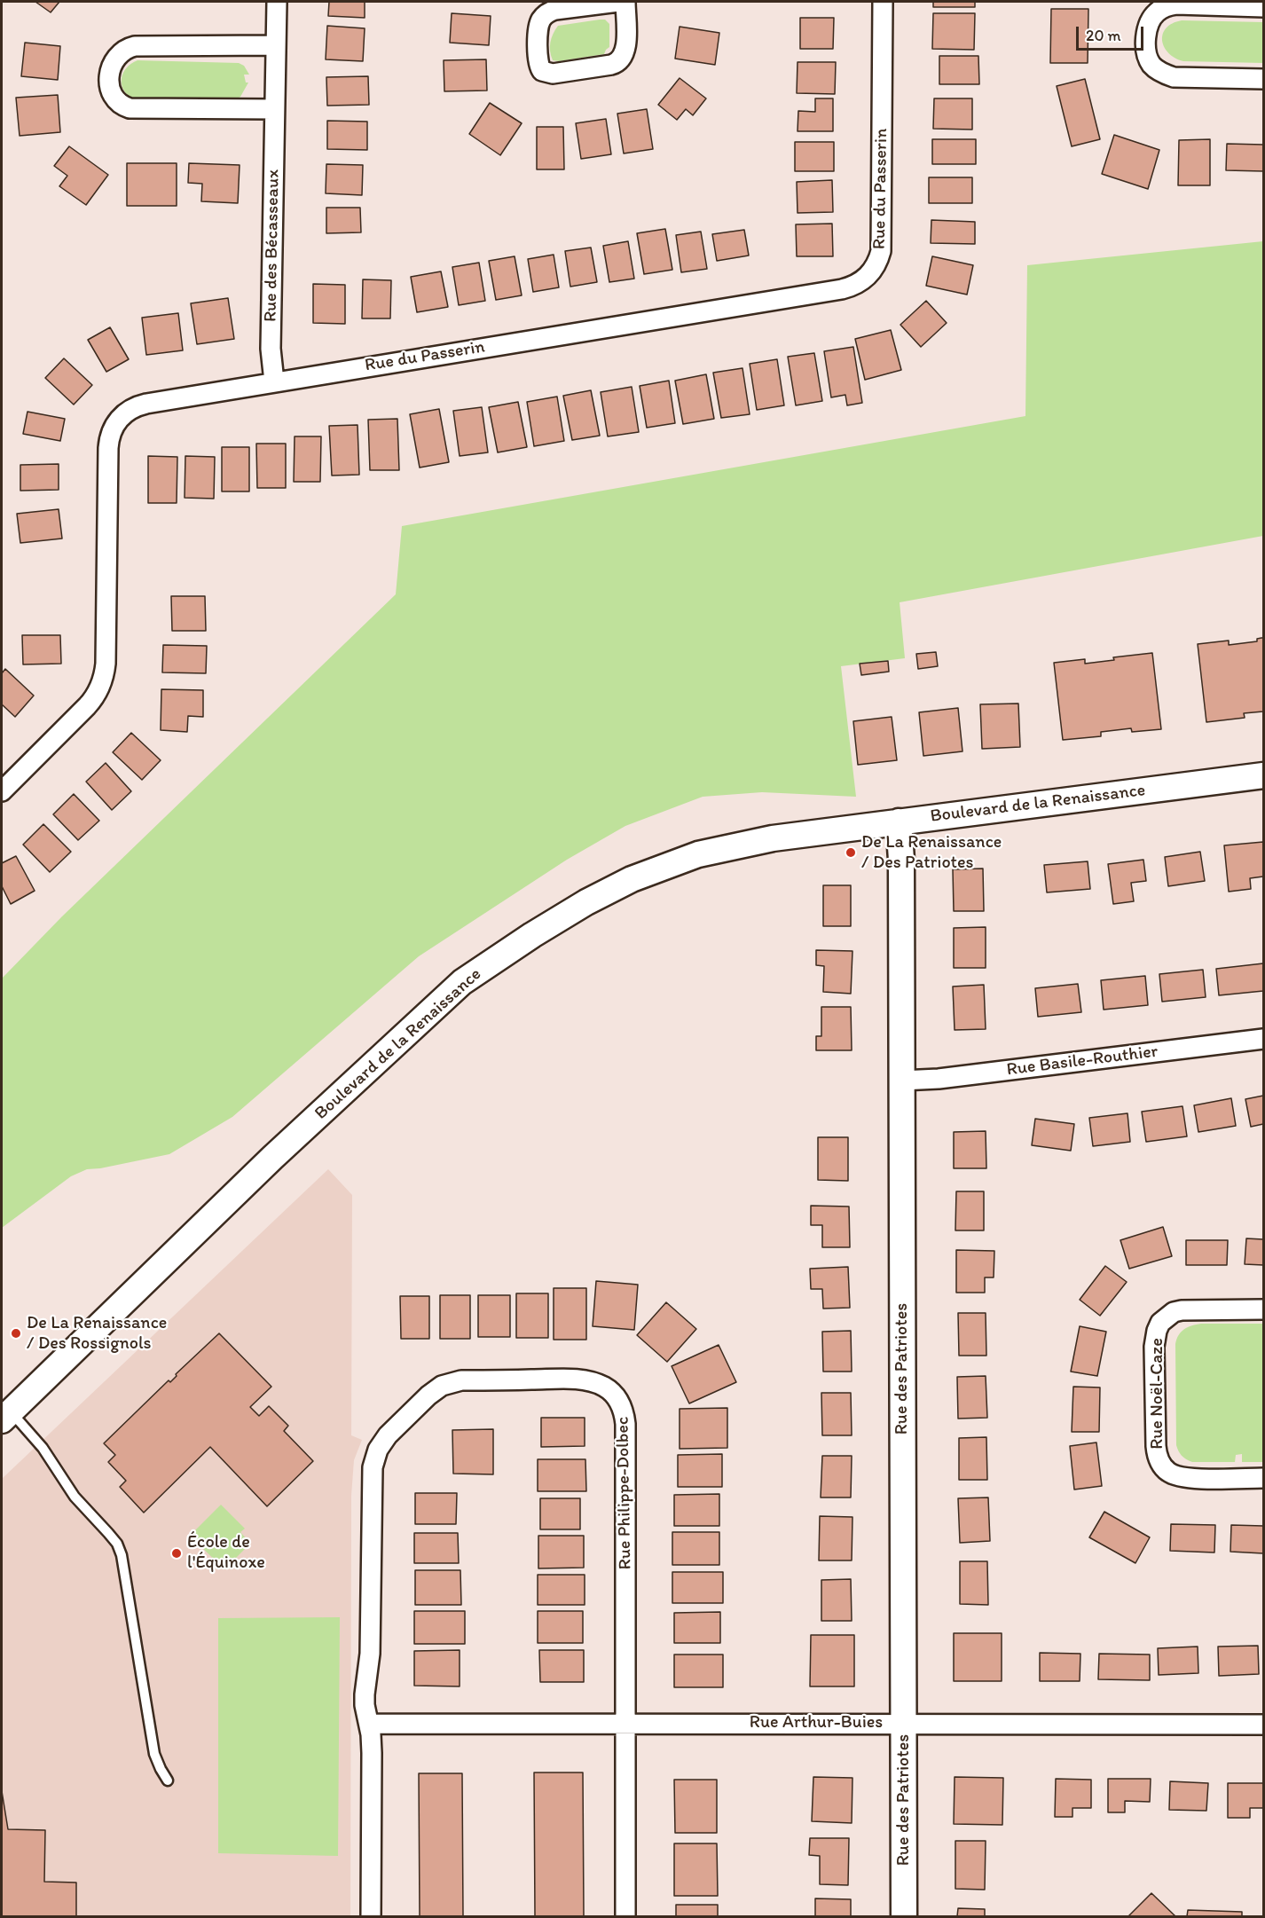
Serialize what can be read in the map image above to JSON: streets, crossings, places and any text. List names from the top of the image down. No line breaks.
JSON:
{"streets":{"street":["Rue du Passerin","Rue des Bécasseaux","Boulevard de la Renaissance","Rue Basile-Routhier","Rue des Patriotes","Rue Noël-Caze","Rue Philippe-Dolbec","Rue Arthur-Buies"]},"crossings":[["Rue du Passerin","Rue des Bécasseaux"],["Boulevard de la Renaissance","Rue des Patriotes"],["Rue Basile-Routhier","Rue des Patriotes"],["Rue des Patriotes","Rue Arthur-Buies"],["Rue Philippe-Dolbec","Rue Arthur-Buies"]],"places":["De La Renaissance / Des Patriotes","De La Renaissance / Des Rossignols","École de l'Équinoxe"],"scale_bar":"20 m"}
